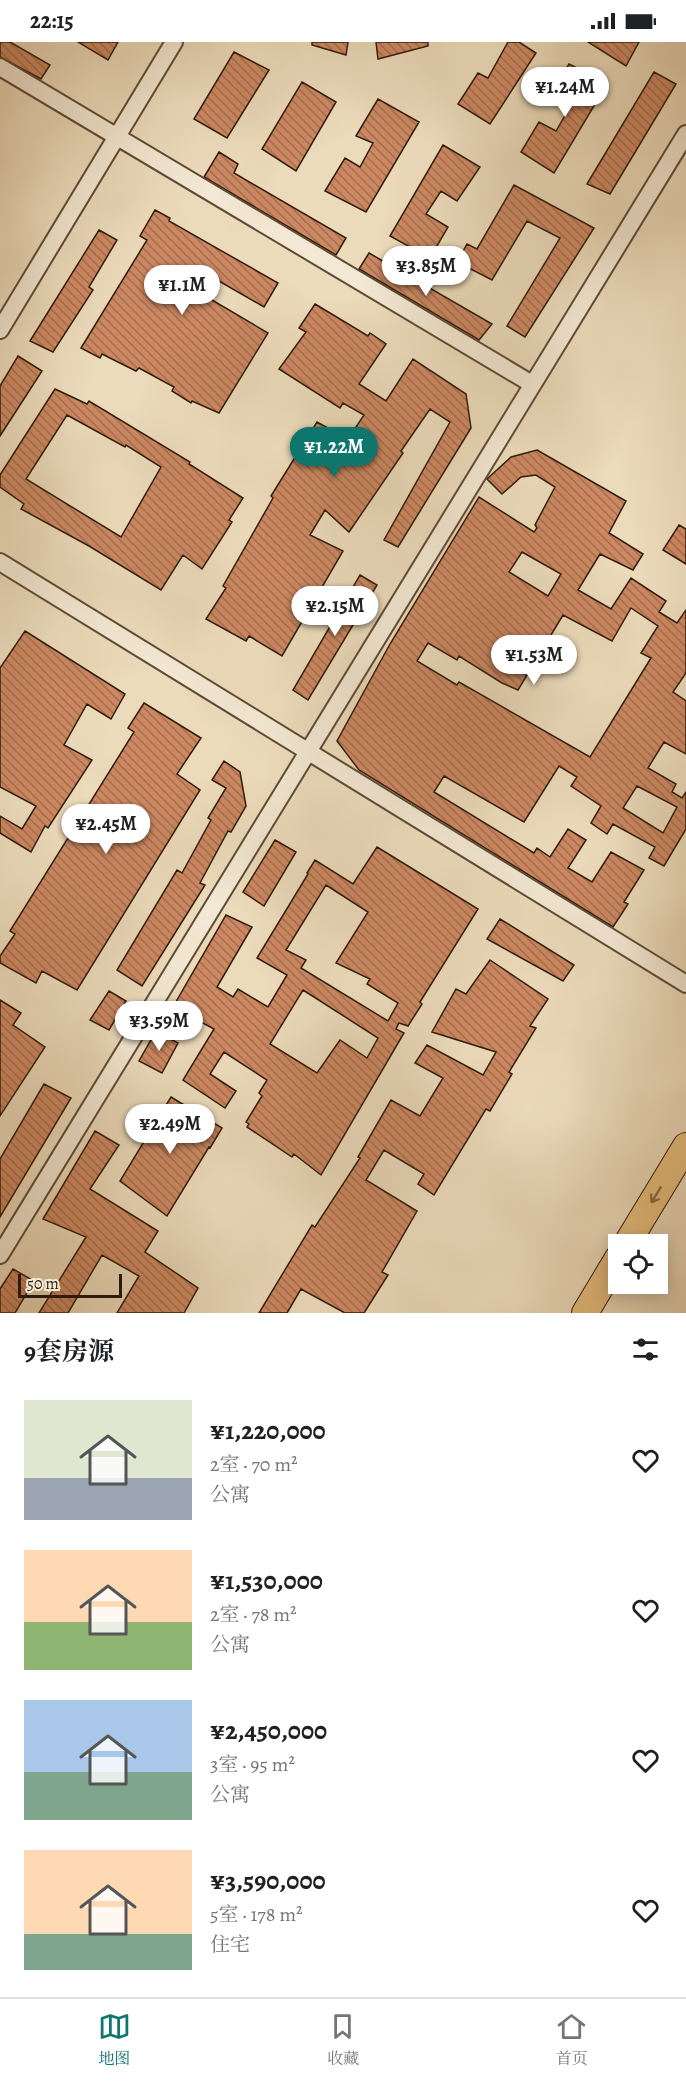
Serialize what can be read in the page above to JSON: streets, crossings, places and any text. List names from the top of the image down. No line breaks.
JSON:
{"scale_bar":"50 m","page":{"status":"22:15","price":["¥1.24M","¥3.85M","¥1.1M","¥1.22M","¥2.15M","¥1.53M","¥2.45M","¥3.59M","¥2.49M"],"scale":"50 m","heading":"9套房源","list":[{"name":"¥1,220,000","note":"2室 · 70 m² · 公寓"},{"name":"¥1,530,000","note":"2室 · 78 m² · 公寓"},{"name":"¥2,450,000","note":"3室 · 95 m² · 公寓"},{"name":"¥3,590,000","note":"5室 · 178 m² · 住宅"}],"tabs":["地图","收藏","首页"]}}
